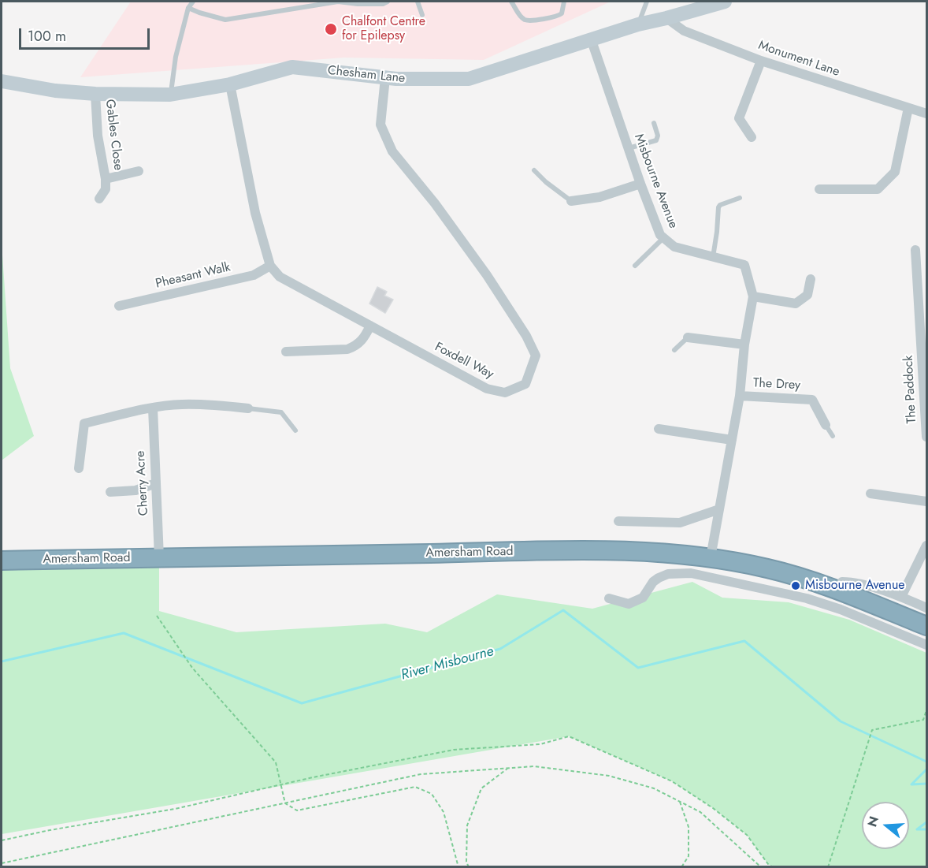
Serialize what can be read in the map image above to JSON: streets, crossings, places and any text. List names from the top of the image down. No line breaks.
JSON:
{"streets":{"highway":["Amersham Road"],"street":["Monument Lane","Chesham Lane","Gables Close","Misbourne Avenue","Pheasant Walk","Foxdell Way","The Drey","The Paddock","Cherry Acre"]},"crossings":[["Monument Lane","Chesham Lane"],["Chesham Lane","Gables Close"],["Chesham Lane","Misbourne Avenue"],["Chesham Lane","Foxdell Way"],["Misbourne Avenue","The Drey"],["Misbourne Avenue","Amersham Road"],["Pheasant Walk","Foxdell Way"],["Cherry Acre","Amersham Road"]],"water":["River Misbourne"],"places":["Chalfont Centre for Epilepsy","Misbourne Avenue"],"scale_bar":"100 m","north":"left"}
